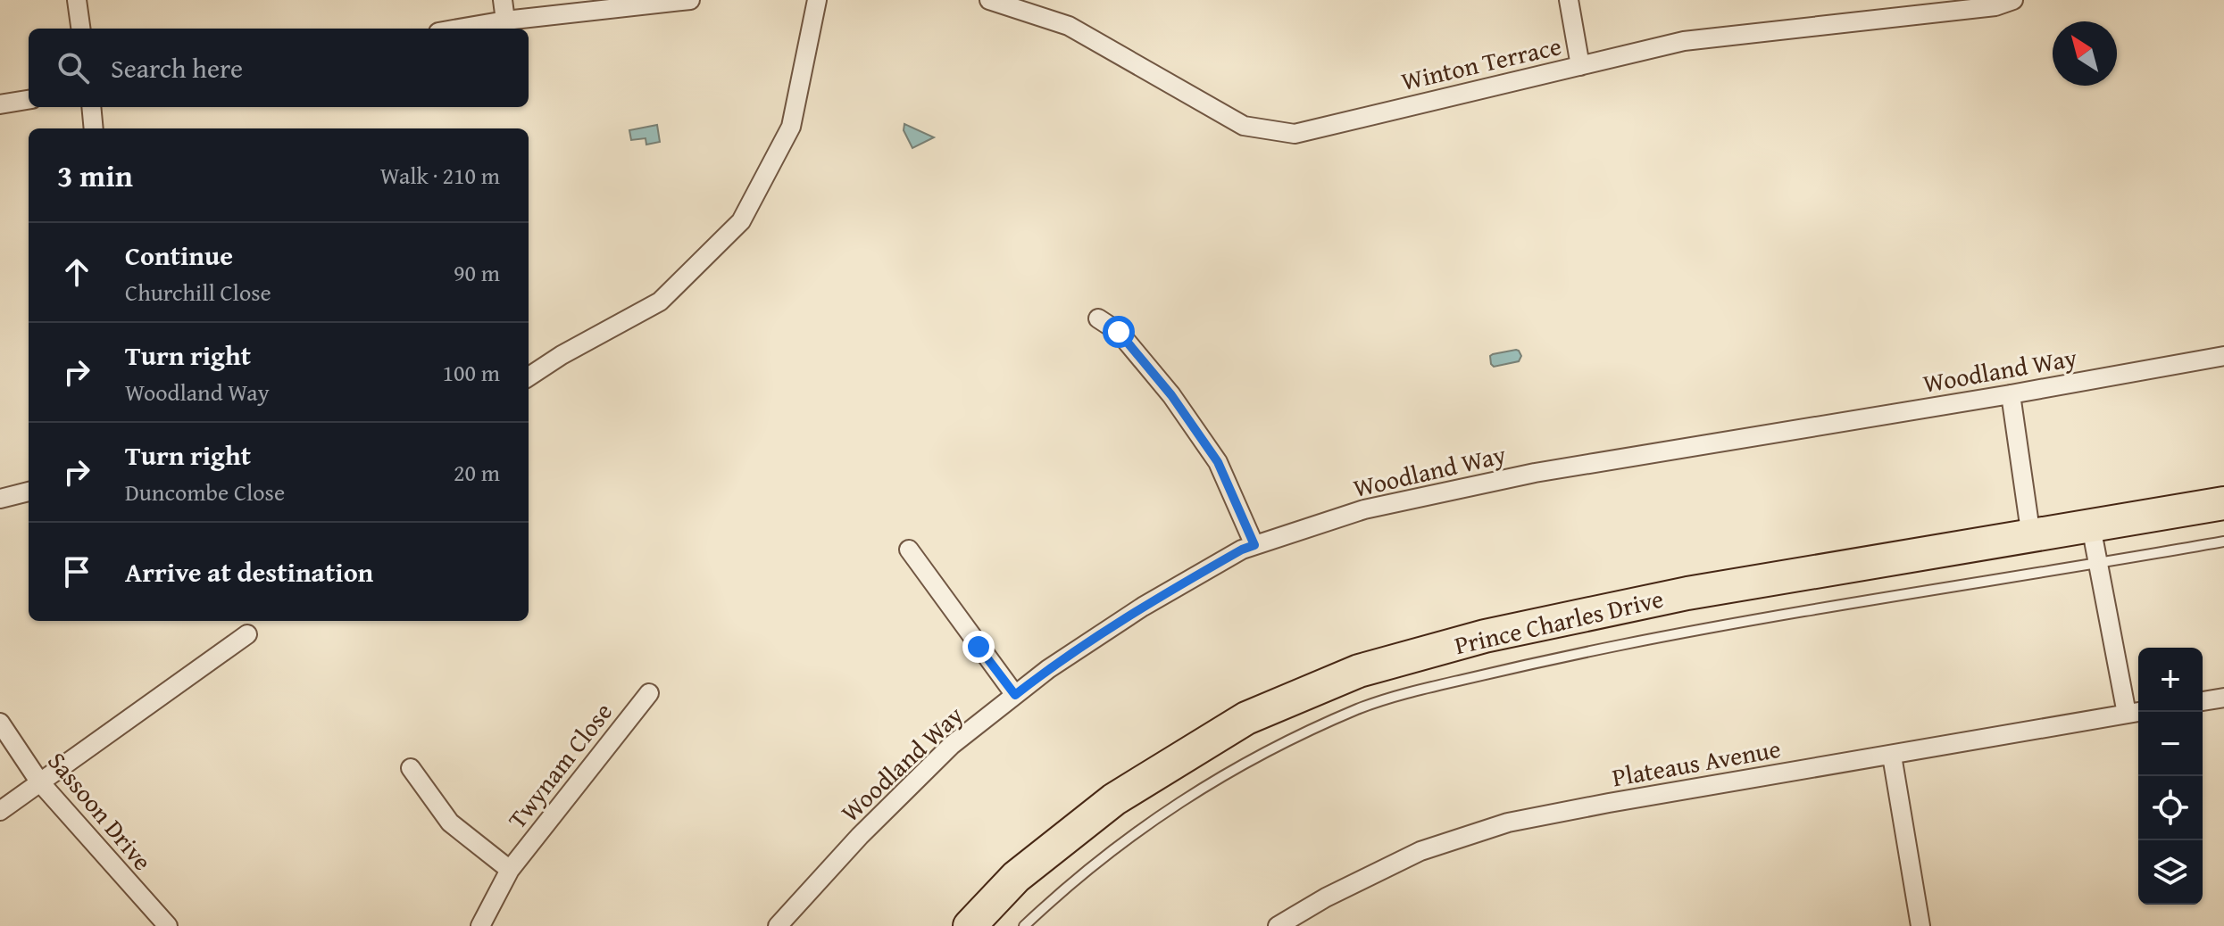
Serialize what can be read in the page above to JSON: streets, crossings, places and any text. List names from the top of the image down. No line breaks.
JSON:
{"streets":{"highway":["Prince Charles Drive"],"street":["Winton Terrace","Woodland Way","Plateaus Avenue","Twynam Close","Sassoon Drive"]},"north":"top left","page":{"search":"Search here","heading":["3 min","Walk · 210 m"],"list":[["Continue","Churchill Close","90 m"],["Turn right","Woodland Way","100 m"],["Turn right","Duncombe Close","20 m"],"Arrive at destination"],"map_buttons":["+","−"]}}
